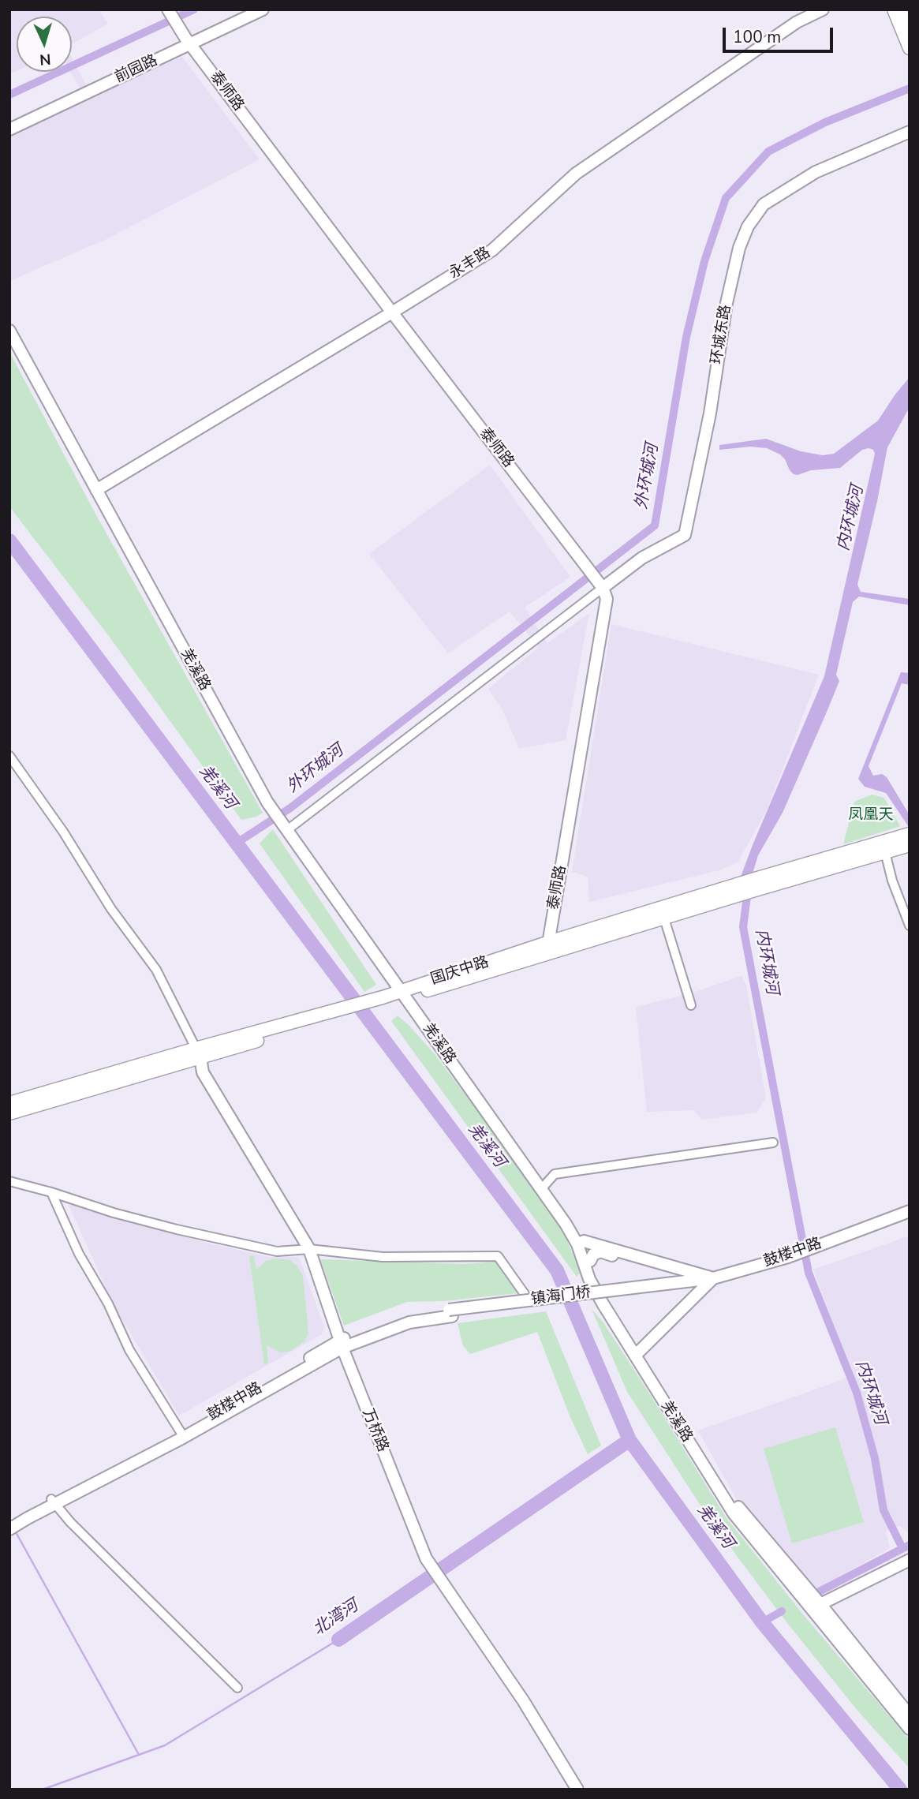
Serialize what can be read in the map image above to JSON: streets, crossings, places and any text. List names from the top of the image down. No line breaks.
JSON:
{"streets":{"main road":["国庆中路"],"street":["前园路","泰师路","永丰路","环城东路","羌溪路","鼓楼中路","镇海门桥","万桥路"]},"crossings":[["前园路","泰师路"],["泰师路","永丰路"],["泰师路","环城东路"],["泰师路","国庆中路"],["永丰路","羌溪路"],["羌溪路","国庆中路"],["国庆中路","万桥路"],["鼓楼中路","镇海门桥"],["鼓楼中路","万桥路"]],"water":["外环城河","内环城河","羌溪河","北湾河"],"parks":["凤凰天"],"scale_bar":"100 m","north":"bottom"}
